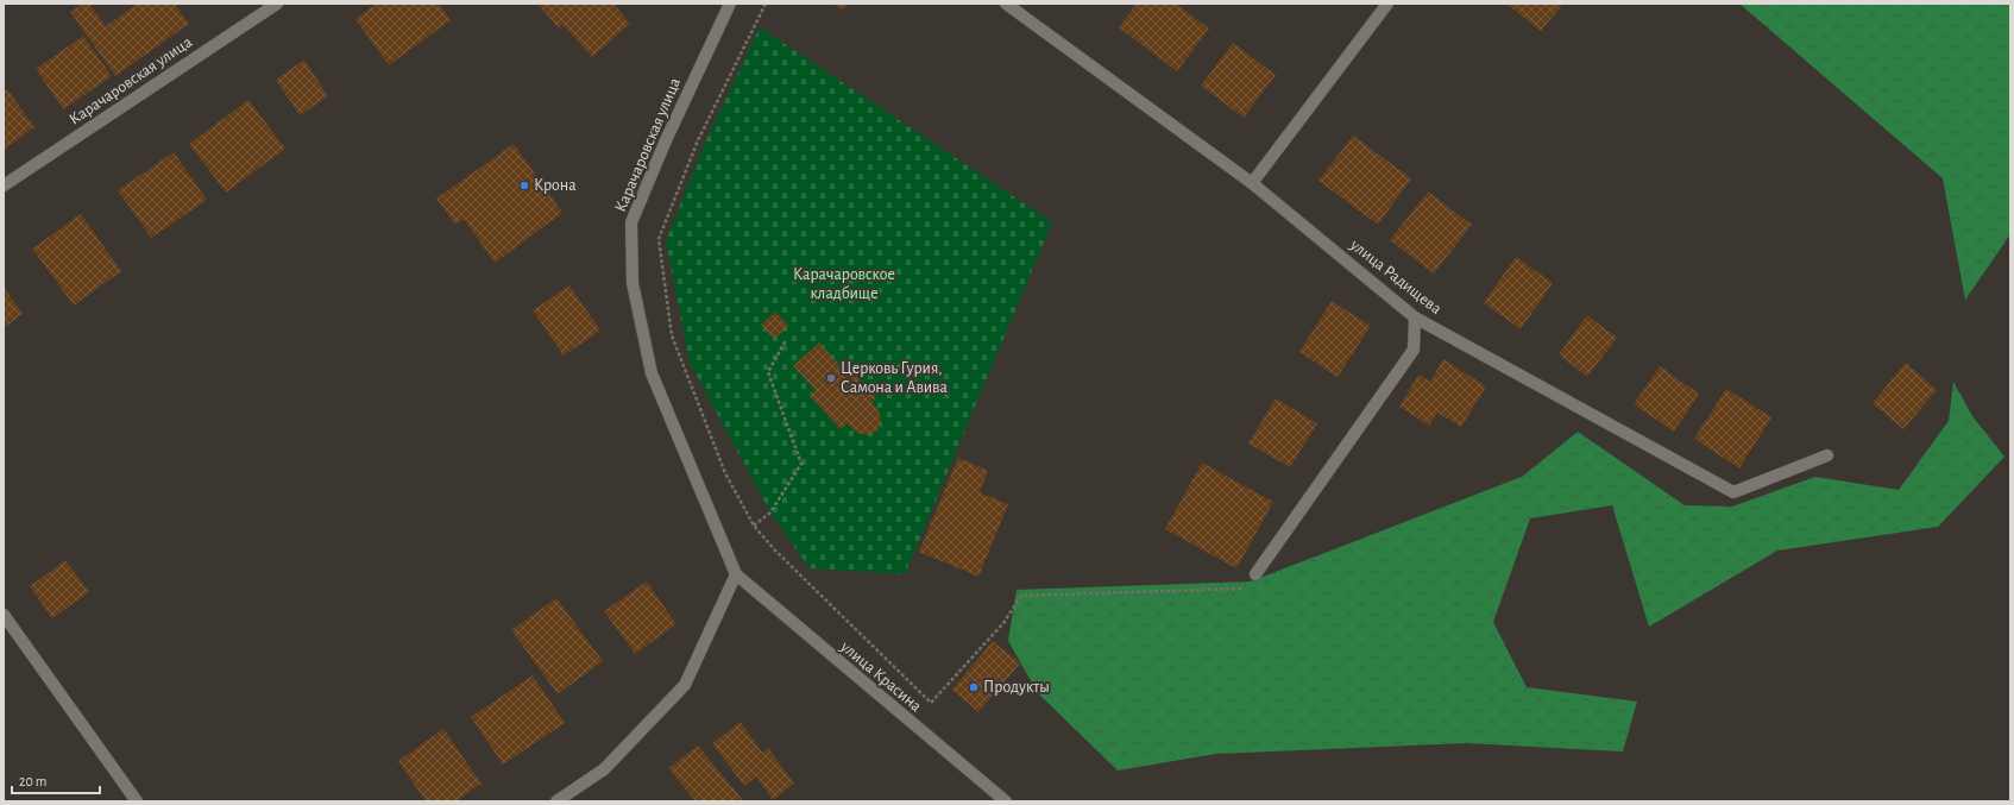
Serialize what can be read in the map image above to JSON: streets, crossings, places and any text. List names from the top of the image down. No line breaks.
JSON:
{"streets":{"street":["Карачаровская улица","улица Радищева","улица Красина"]},"crossings":[["Карачаровская улица","улица Красина"]],"parks":["Карачаровское кладбище"],"places":["Крона","Церковь Гурия, Самона и Авива","Продукты"],"scale_bar":"20 m"}
